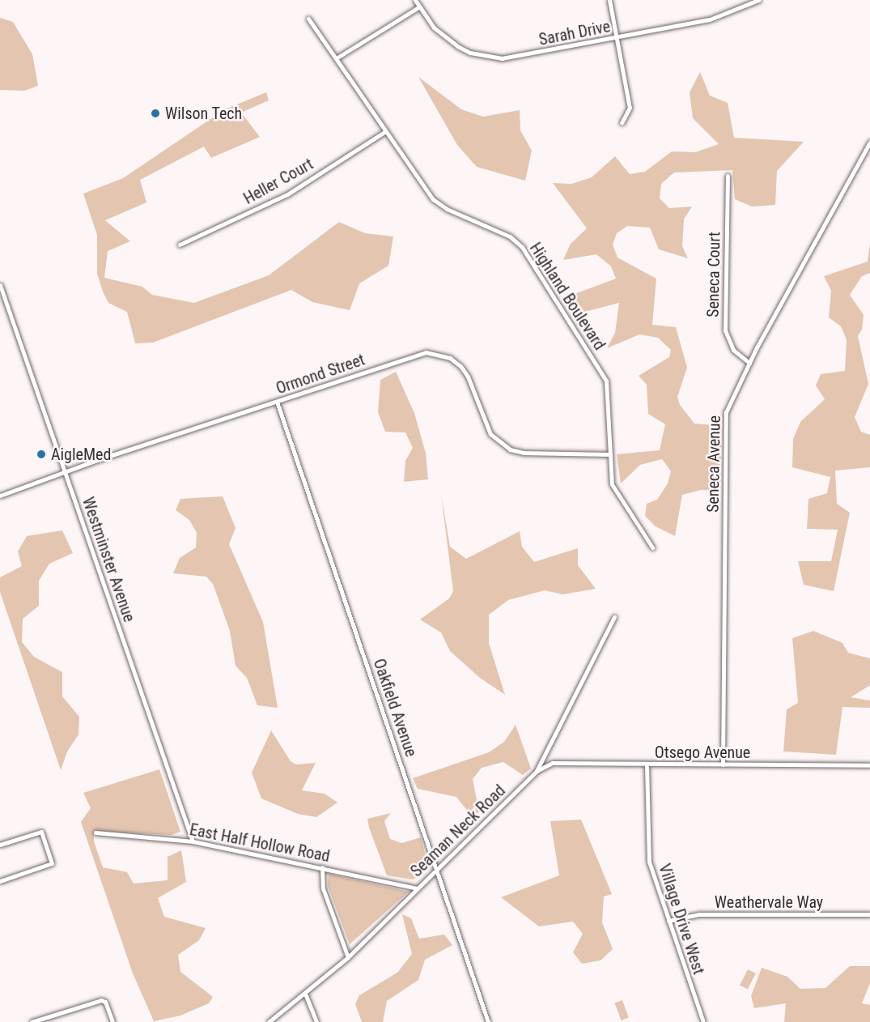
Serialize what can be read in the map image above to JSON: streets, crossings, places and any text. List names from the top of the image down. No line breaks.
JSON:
{"streets":{"street":["Sarah Drive","Heller Court","Seneca Court","Highland Boulevard","Ormond Street","Seneca Avenue","Westminster Avenue","Oakfield Avenue","Otsego Avenue","Seaman Neck Road","East Half Hollow Road","Weathervale Way","Village Drive West"]},"crossings":[["Heller Court","Highland Boulevard"],["Seneca Court","Seneca Avenue"],["Highland Boulevard","Ormond Street"],["Ormond Street","Westminster Avenue"],["Ormond Street","Oakfield Avenue"],["Seneca Avenue","Otsego Avenue"],["Westminster Avenue","East Half Hollow Road"],["Oakfield Avenue","Seaman Neck Road"],["Otsego Avenue","Seaman Neck Road"],["Otsego Avenue","Village Drive West"],["Seaman Neck Road","East Half Hollow Road"],["Weathervale Way","Village Drive West"]],"places":["Wilson Tech","AigleMed"]}
